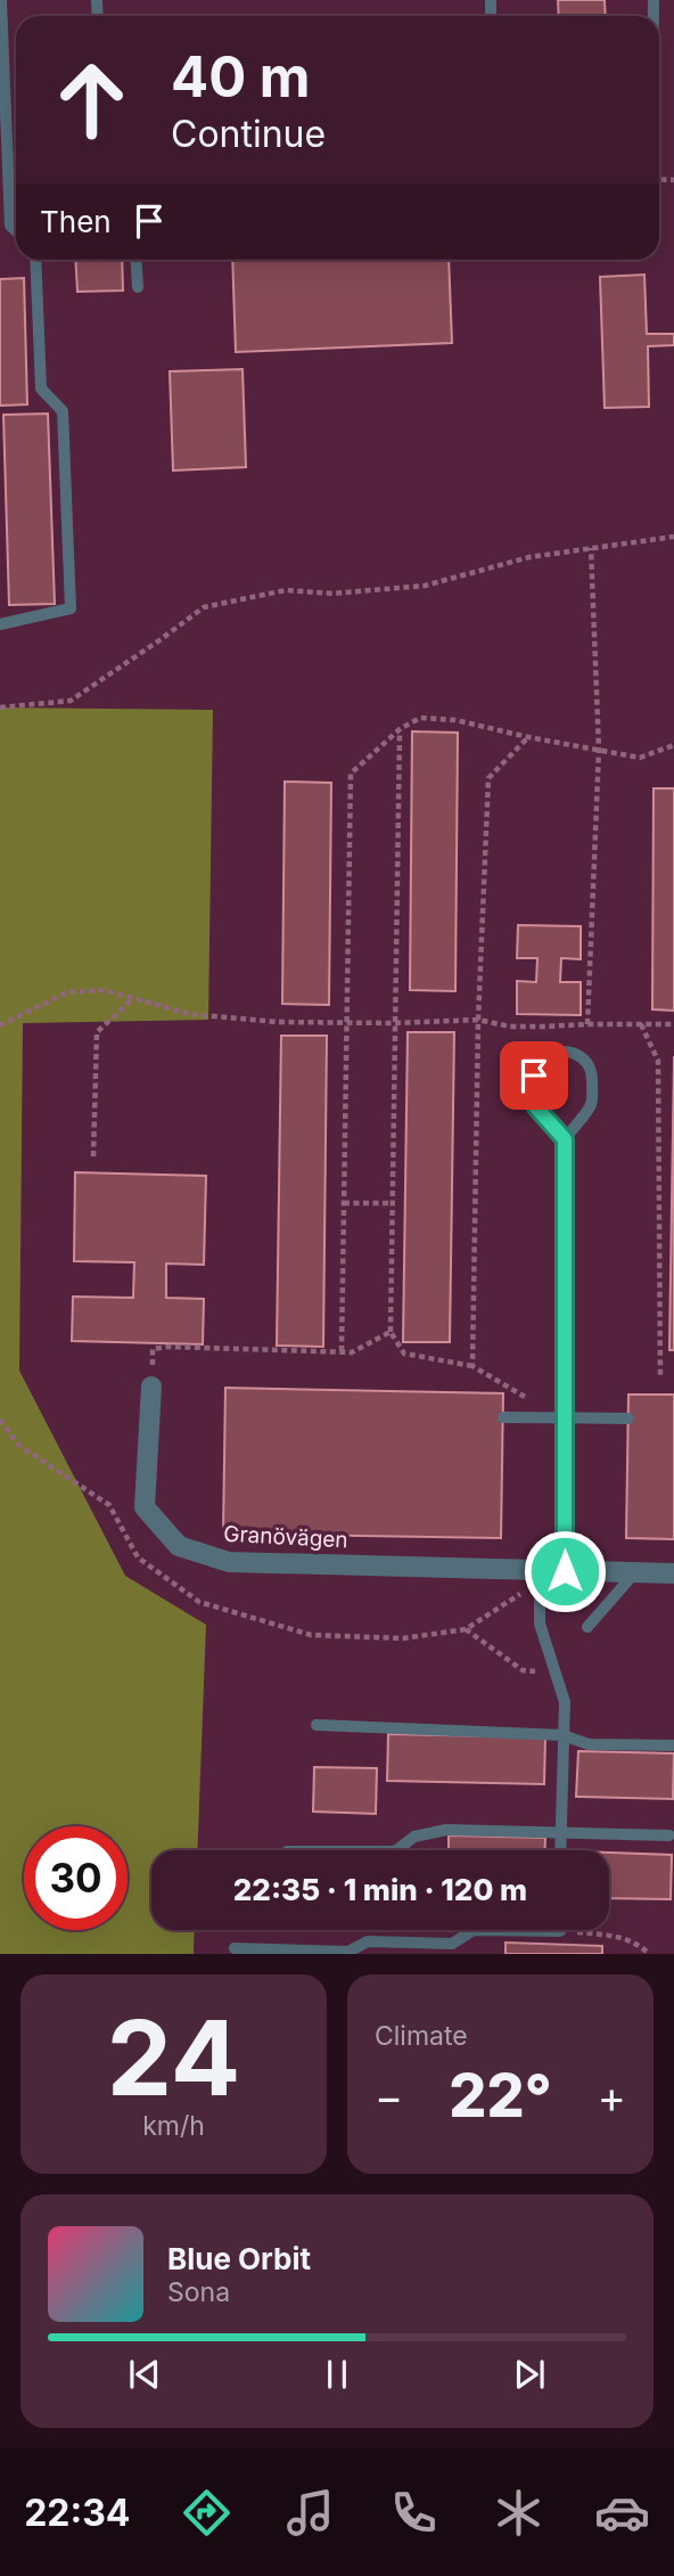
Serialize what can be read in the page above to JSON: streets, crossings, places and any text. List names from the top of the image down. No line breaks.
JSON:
{"streets":{"street":["Granövägen"]},"page":{"turn":["40 m","Continue"],"then":"Then","limit":"30","trip":"22:35 · 1 min · 120 m","tile":[["24","km/h"],"Climate"],"heat":["−","22°","+"],"song":["Blue Orbit","Sona"],"tabs":"22:34"}}
